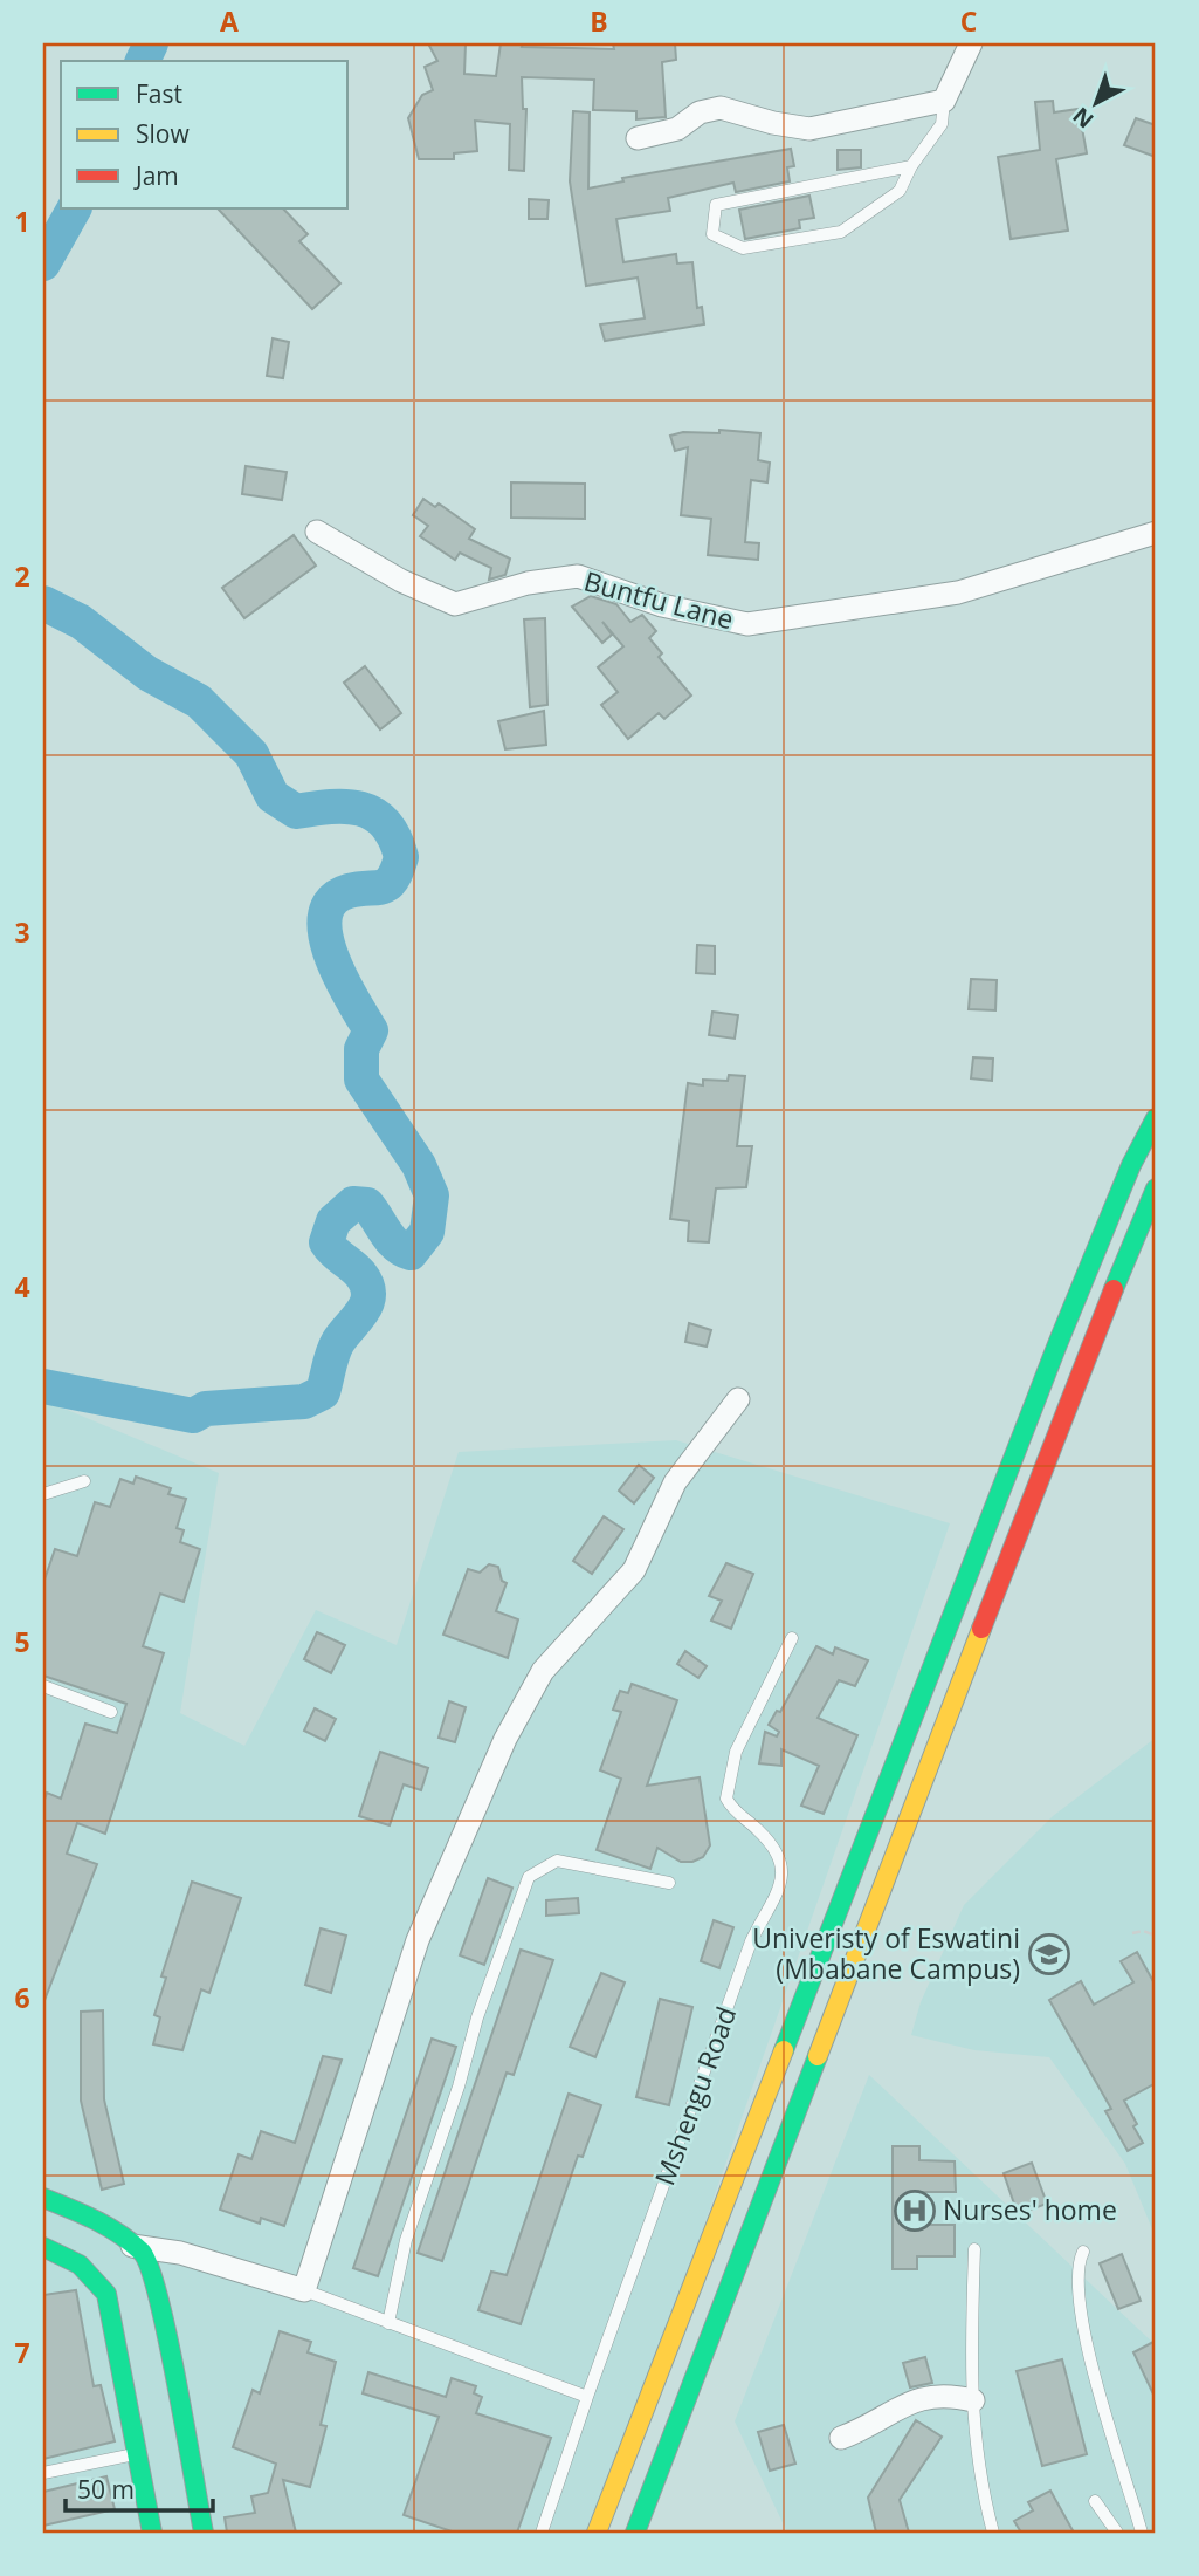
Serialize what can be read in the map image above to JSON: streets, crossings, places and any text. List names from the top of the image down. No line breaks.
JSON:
{"streets":{"street":["Buntfu Lane"],"lane":["Mshengu Road"]},"places":{"school or university":["Univeristy of Eswatini (Mbabane Campus)"],"hospital":["Nurses' home"]},"legend":["Fast","Slow","Jam"],"scale_bar":"50 m","north":"bottom left","grid":{"columns":["A","B","C"],"rows":["1","2","3","4","5","6","7"]}}
